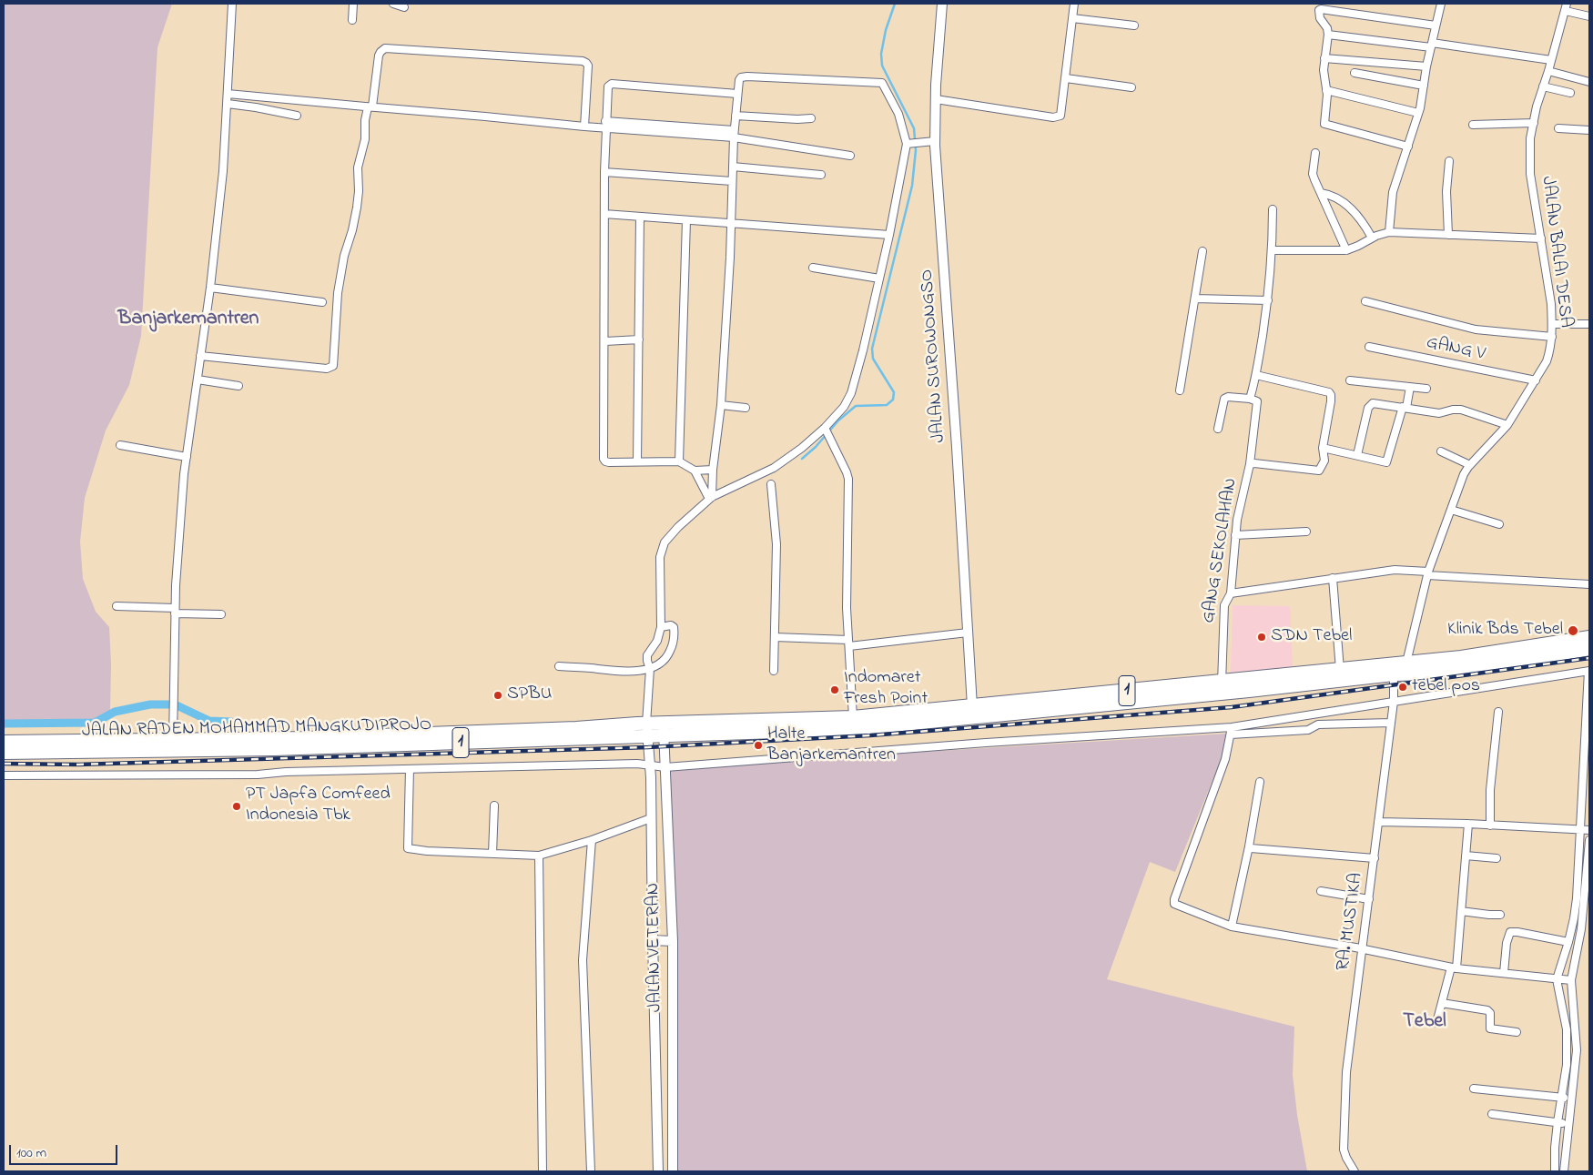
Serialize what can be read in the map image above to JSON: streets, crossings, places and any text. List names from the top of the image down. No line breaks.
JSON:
{"streets":{"highway":["1","JALAN RADEN MOHAMMAD MANGKUDIPROJO"],"main road":["JALAN SUROWONGSO","JALAN VETERAN"],"street":["JALAN BALAI DESA","GANG V","GANG SEKOLAHAN","RA. MUSTIKA"]},"crossings":[["JALAN BALAI DESA","GANG V"],["JALAN BALAI DESA","1"],["JALAN SUROWONGSO","1"],["GANG SEKOLAHAN","1"],["1","JALAN RADEN MOHAMMAD MANGKUDIPROJO"],["1","RA. MUSTIKA"],["1","JALAN VETERAN"],["JALAN RADEN MOHAMMAD MANGKUDIPROJO","JALAN VETERAN"]],"districts":["Banjarkemantren","Tebel"],"places":["Klinik Bds Tebel","SDN Tebel","tebel pos","Indomaret Fresh Point","SPBU","Halte Banjarkemantren","PT Japfa Comfeed Indonesia Tbk"],"scale_bar":"100 m"}
